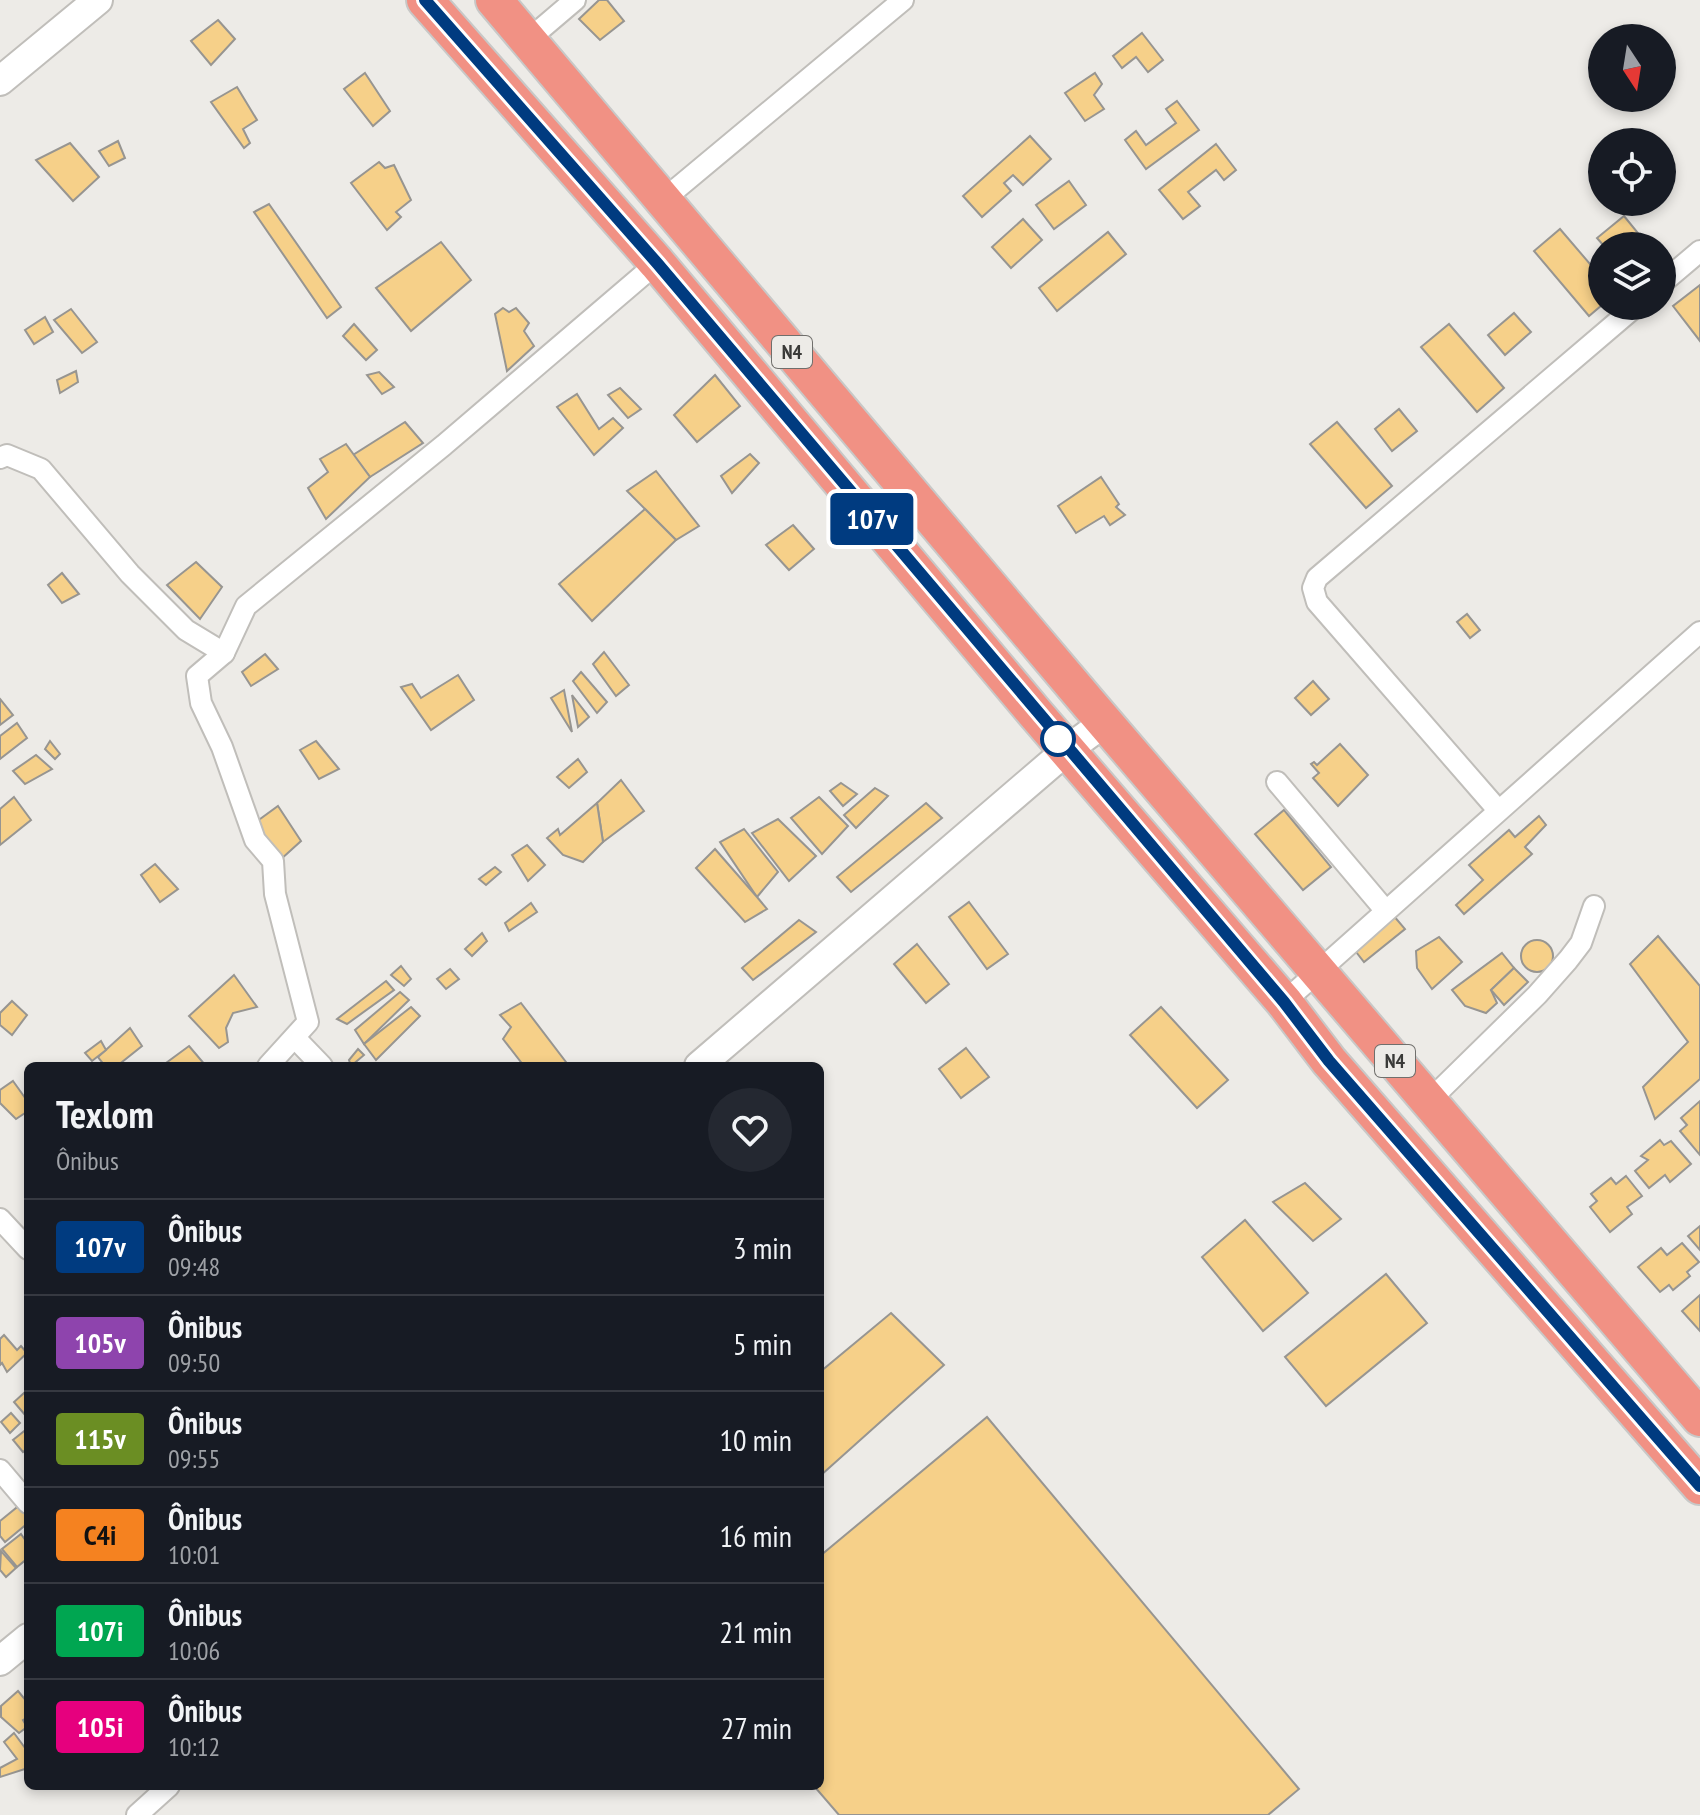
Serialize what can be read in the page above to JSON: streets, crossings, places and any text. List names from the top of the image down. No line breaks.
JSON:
{"streets":{"highway":["N4"]},"lines":["bus line 107v"],"north":"bottom","page":{"on_map":"107v","heading":["Texlom","Ônibus"],"list":[{"mark":"107v","name":"Ônibus","note":"09:48","value":"3 min"},{"mark":"105v","name":"Ônibus","note":"09:50","value":"5 min"},{"mark":"115v","name":"Ônibus","note":"09:55","value":"10 min"},{"mark":"C4i","name":"Ônibus","note":"10:01","value":"16 min"},{"mark":"107i","name":"Ônibus","note":"10:06","value":"21 min"},{"mark":"105i","name":"Ônibus","note":"10:12","value":"27 min"}]}}
